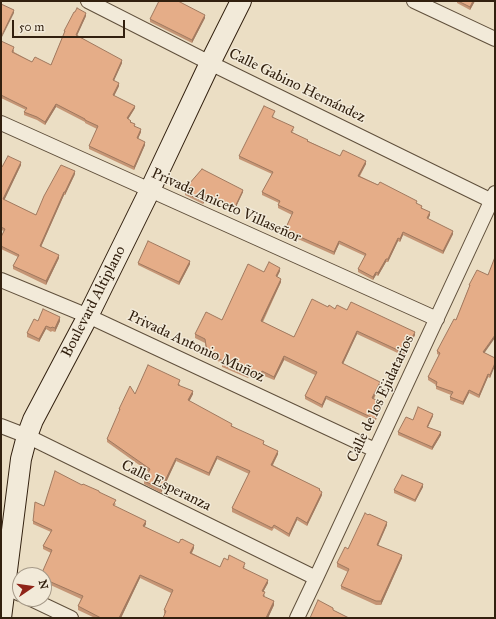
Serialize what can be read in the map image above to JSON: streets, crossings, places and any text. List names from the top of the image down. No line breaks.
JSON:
{"streets":{"street":["Calle Gabino Hernández","Privada Aniceto Villaseñor","Boulevard Altiplano","Privada Antonio Muñoz","Calle de los Ejidatarios","Calle Esperanza"]},"crossings":[["Calle Gabino Hernández","Boulevard Altiplano"],["Calle Gabino Hernández","Calle de los Ejidatarios"],["Privada Aniceto Villaseñor","Boulevard Altiplano"],["Privada Aniceto Villaseñor","Calle de los Ejidatarios"],["Boulevard Altiplano","Privada Antonio Muñoz"],["Boulevard Altiplano","Calle Esperanza"],["Privada Antonio Muñoz","Calle de los Ejidatarios"],["Calle de los Ejidatarios","Calle Esperanza"]],"scale_bar":"50 m","north":"right"}
